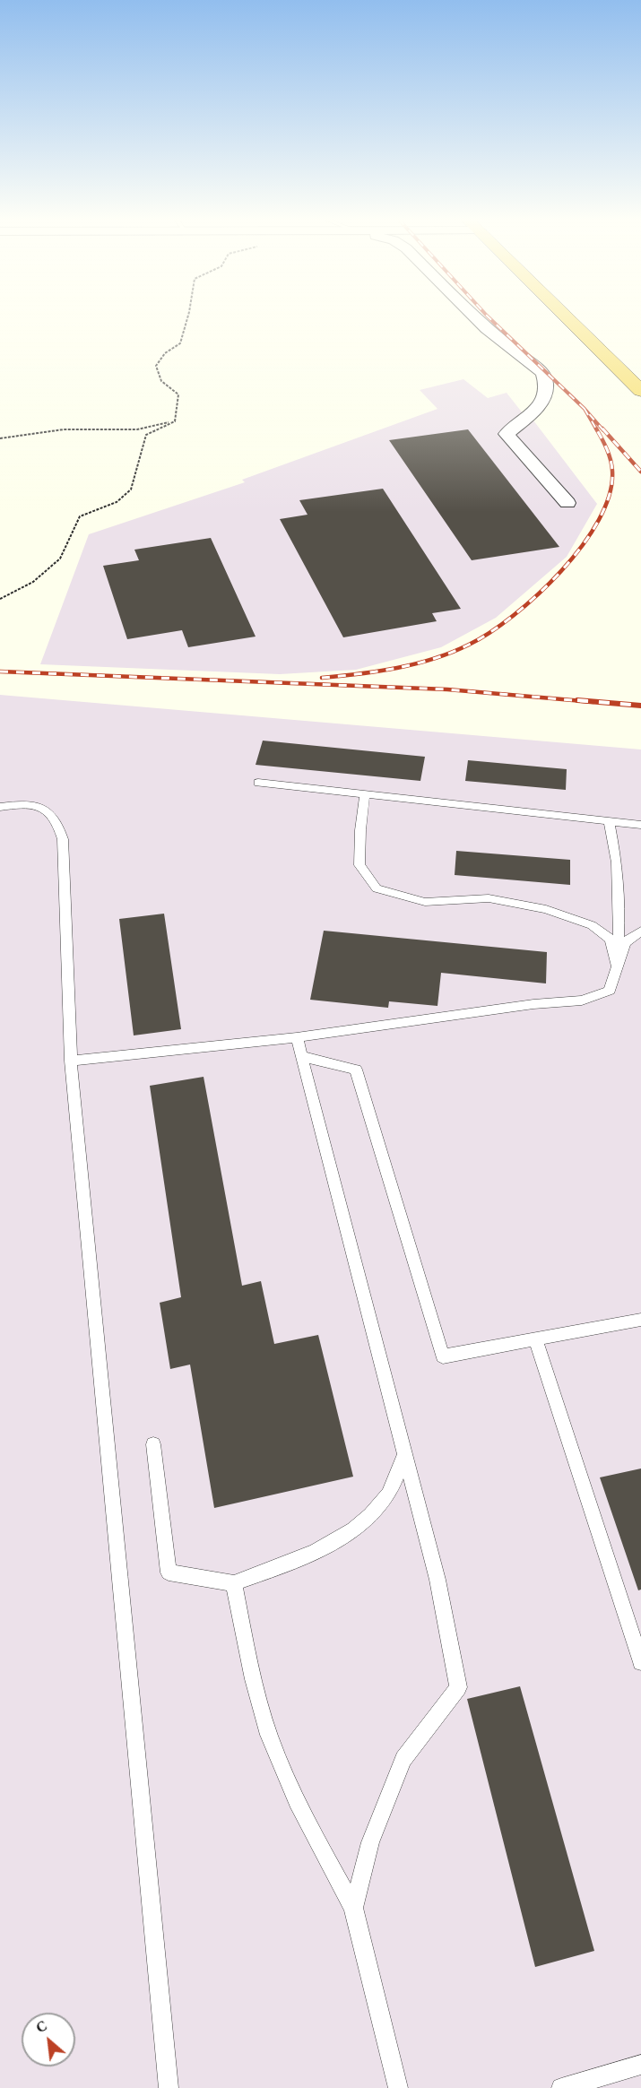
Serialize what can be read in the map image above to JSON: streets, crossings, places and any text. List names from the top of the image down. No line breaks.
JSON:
{"north":"top left"}
